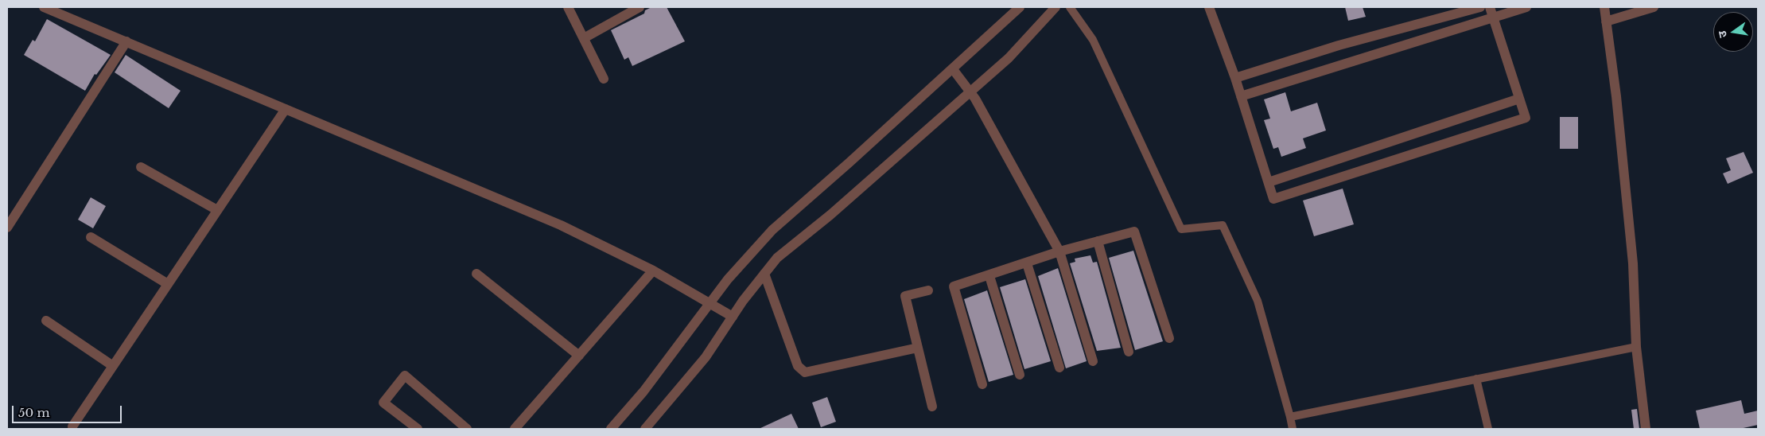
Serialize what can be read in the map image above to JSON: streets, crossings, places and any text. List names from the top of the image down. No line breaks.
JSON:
{"scale_bar":"50 m","north":"left"}
